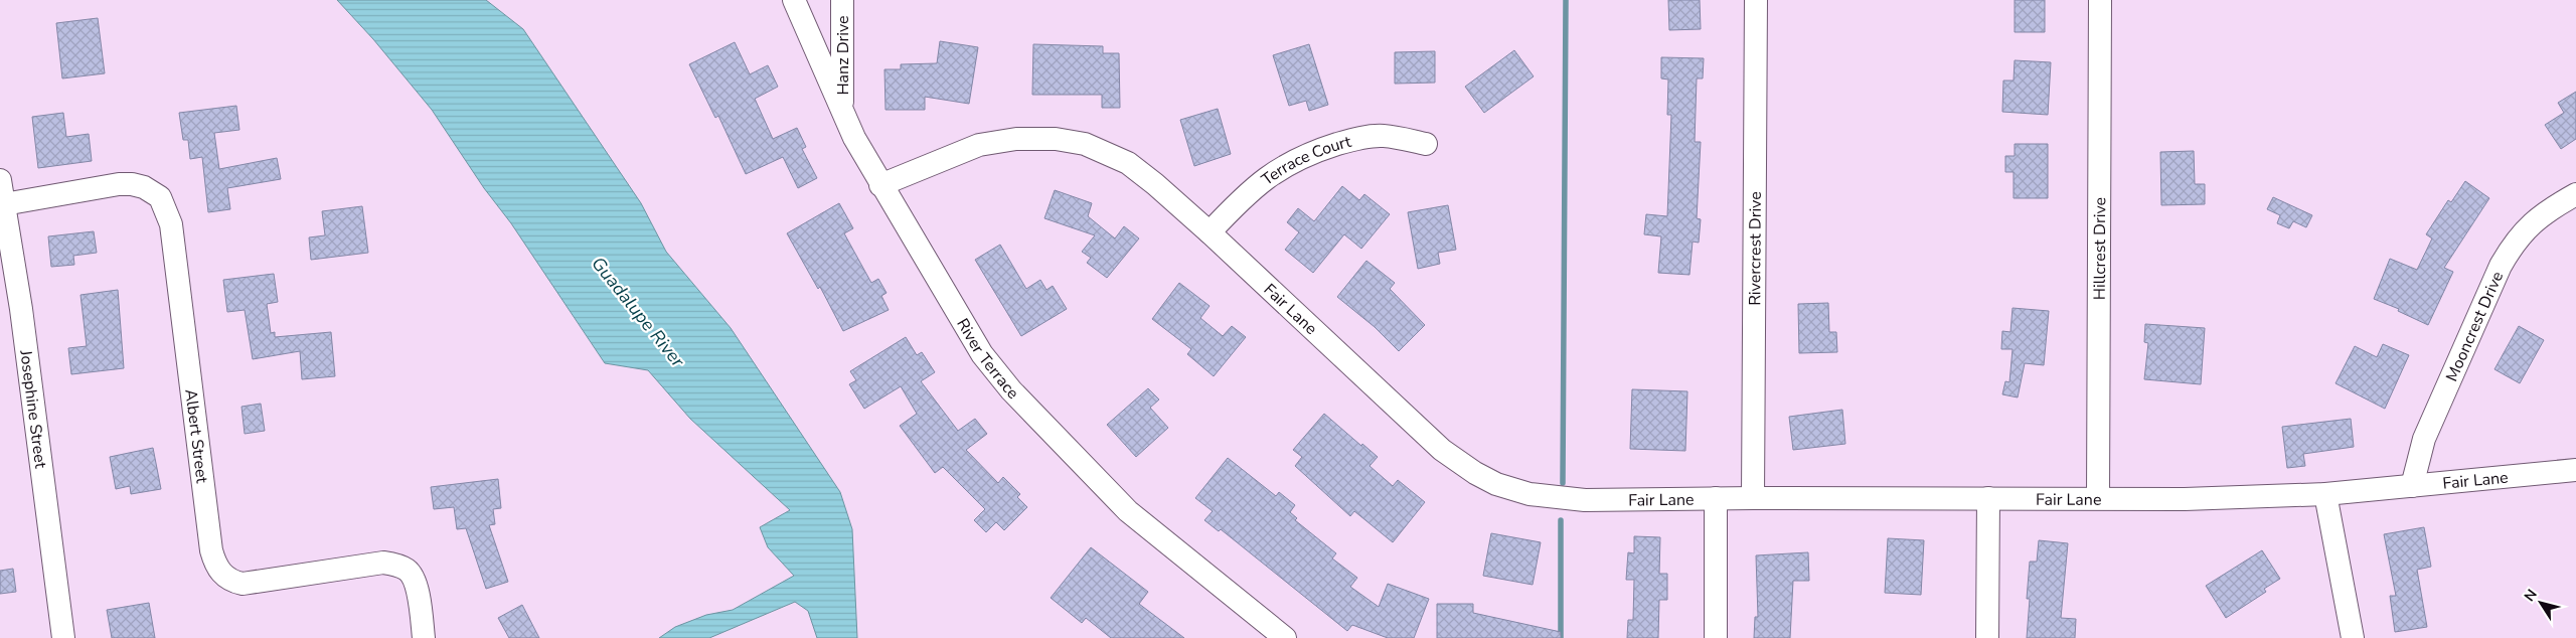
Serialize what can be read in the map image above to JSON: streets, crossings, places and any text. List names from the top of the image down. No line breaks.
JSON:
{"streets":{"street":["Hanz Drive","Terrace Court","Rivercrest Drive","Hillcrest Drive","Fair Lane","Mooncrest Drive","River Terrace","Josephine Street","Albert Street"]},"crossings":[["Hanz Drive","River Terrace"],["Terrace Court","Fair Lane"],["Rivercrest Drive","Fair Lane"],["Hillcrest Drive","Fair Lane"],["Fair Lane","Mooncrest Drive"],["Fair Lane","River Terrace"],["Josephine Street","Albert Street"]],"water":["Guadalupe River"],"north":"top left"}
